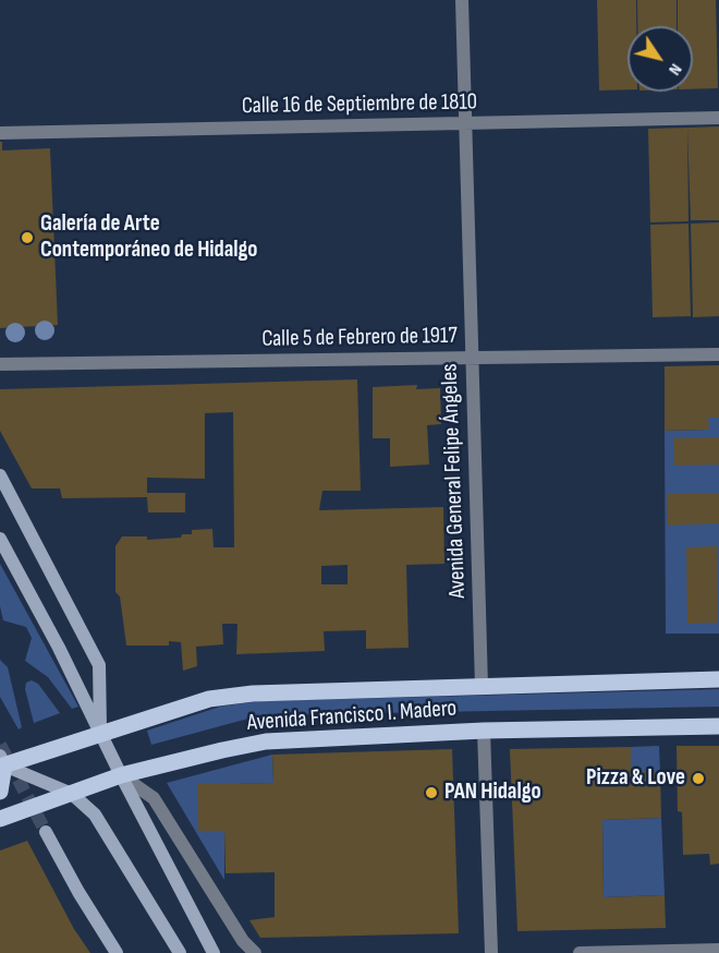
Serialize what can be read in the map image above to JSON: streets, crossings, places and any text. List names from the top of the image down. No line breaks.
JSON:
{"streets":{"main road":["Avenida Francisco I. Madero"],"street":["Calle 16 de Septiembre de 1810","Calle 5 de Febrero de 1917","Avenida General Felipe Ángeles"]},"crossings":[["Calle 16 de Septiembre de 1810","Avenida General Felipe Ángeles"],["Calle 5 de Febrero de 1917","Avenida General Felipe Ángeles"],["Avenida General Felipe Ángeles","Avenida Francisco I. Madero"]],"places":["Galería de Arte Contemporáneo de Hidalgo","Pizza & Love","PAN Hidalgo"],"north":"bottom right"}
